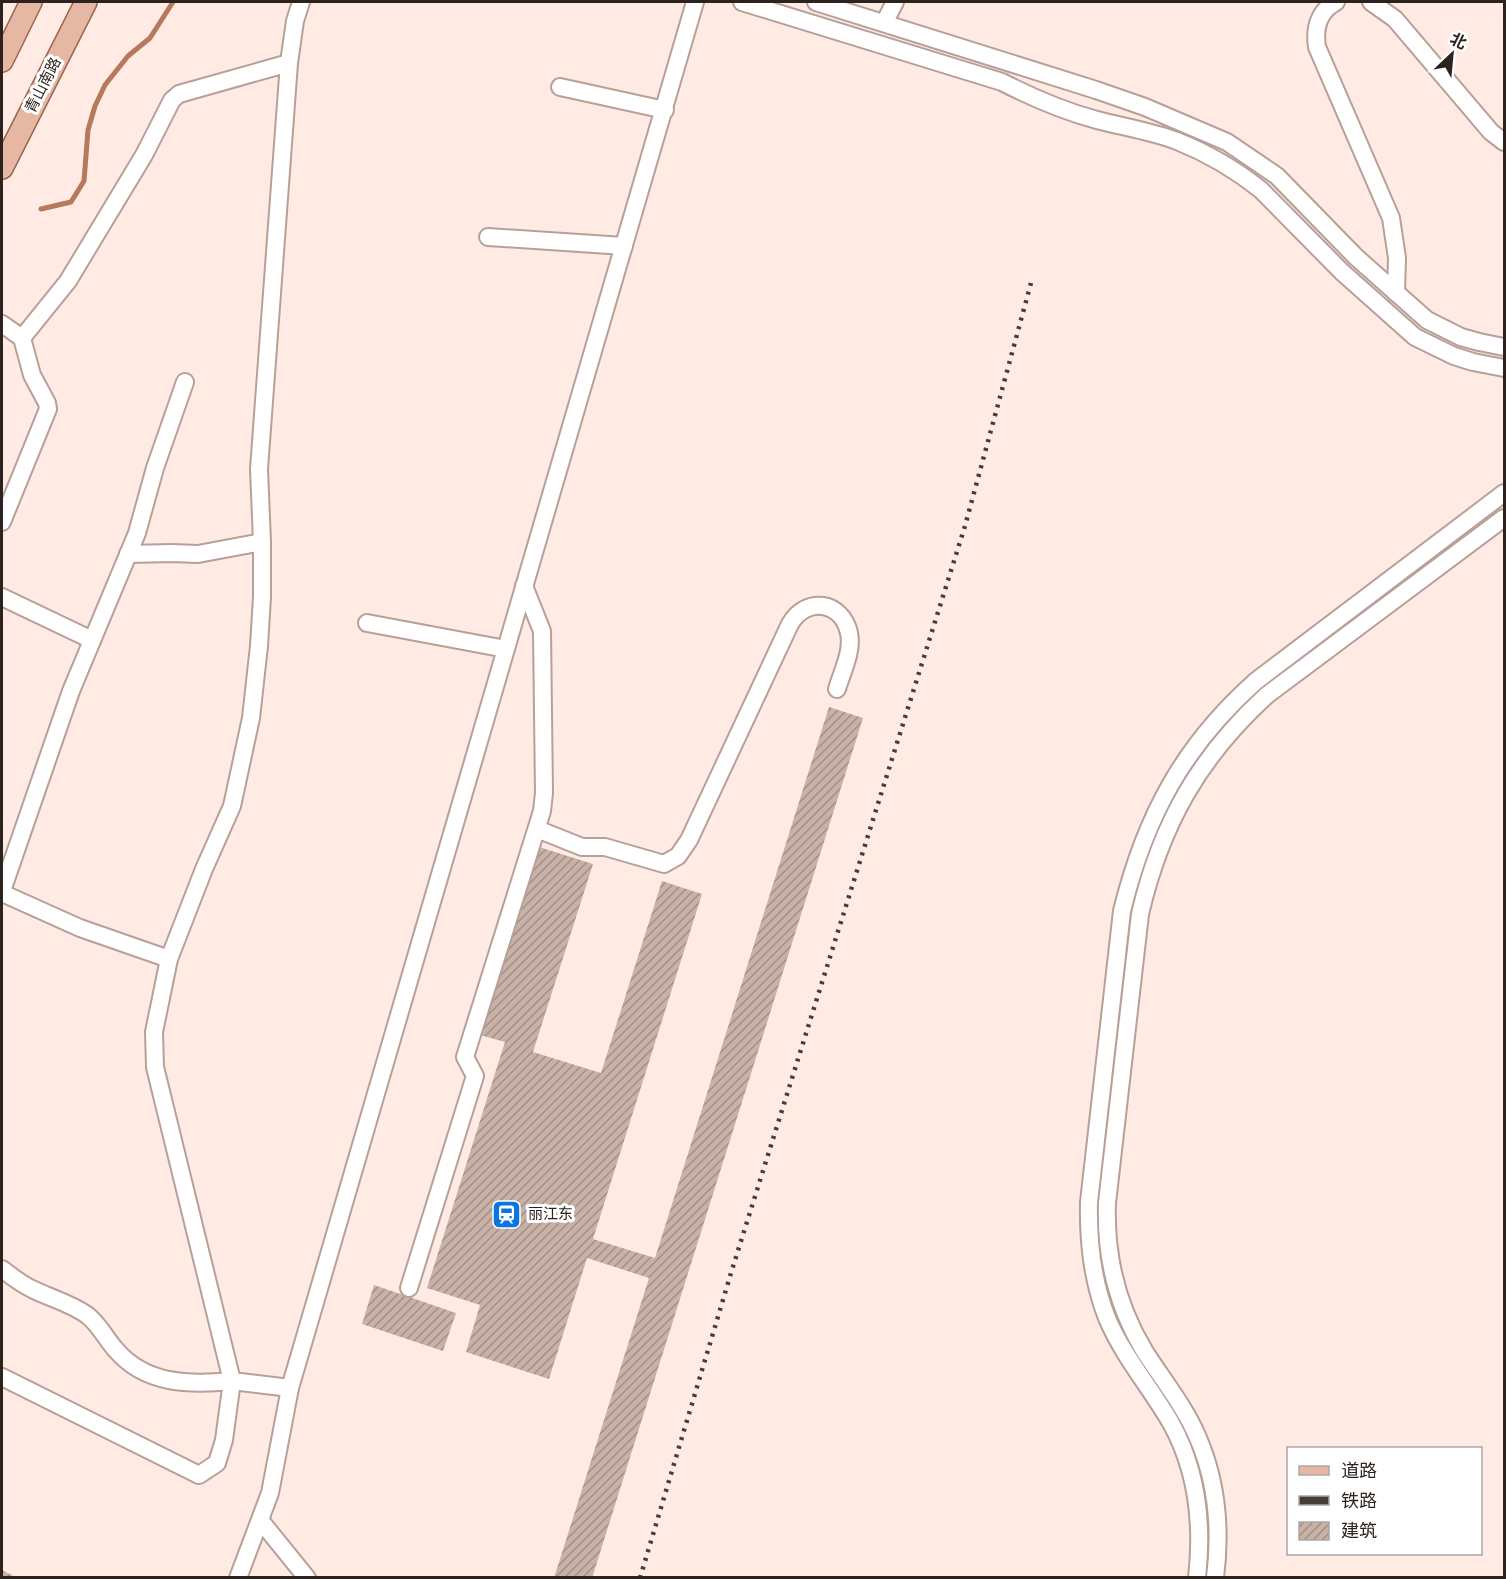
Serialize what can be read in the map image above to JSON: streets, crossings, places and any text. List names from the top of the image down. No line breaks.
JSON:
{"streets":{"main road":["青山南路"]},"places":{"station":["丽江东"]},"legend":["道路","铁路","建筑"],"north":"top right"}
